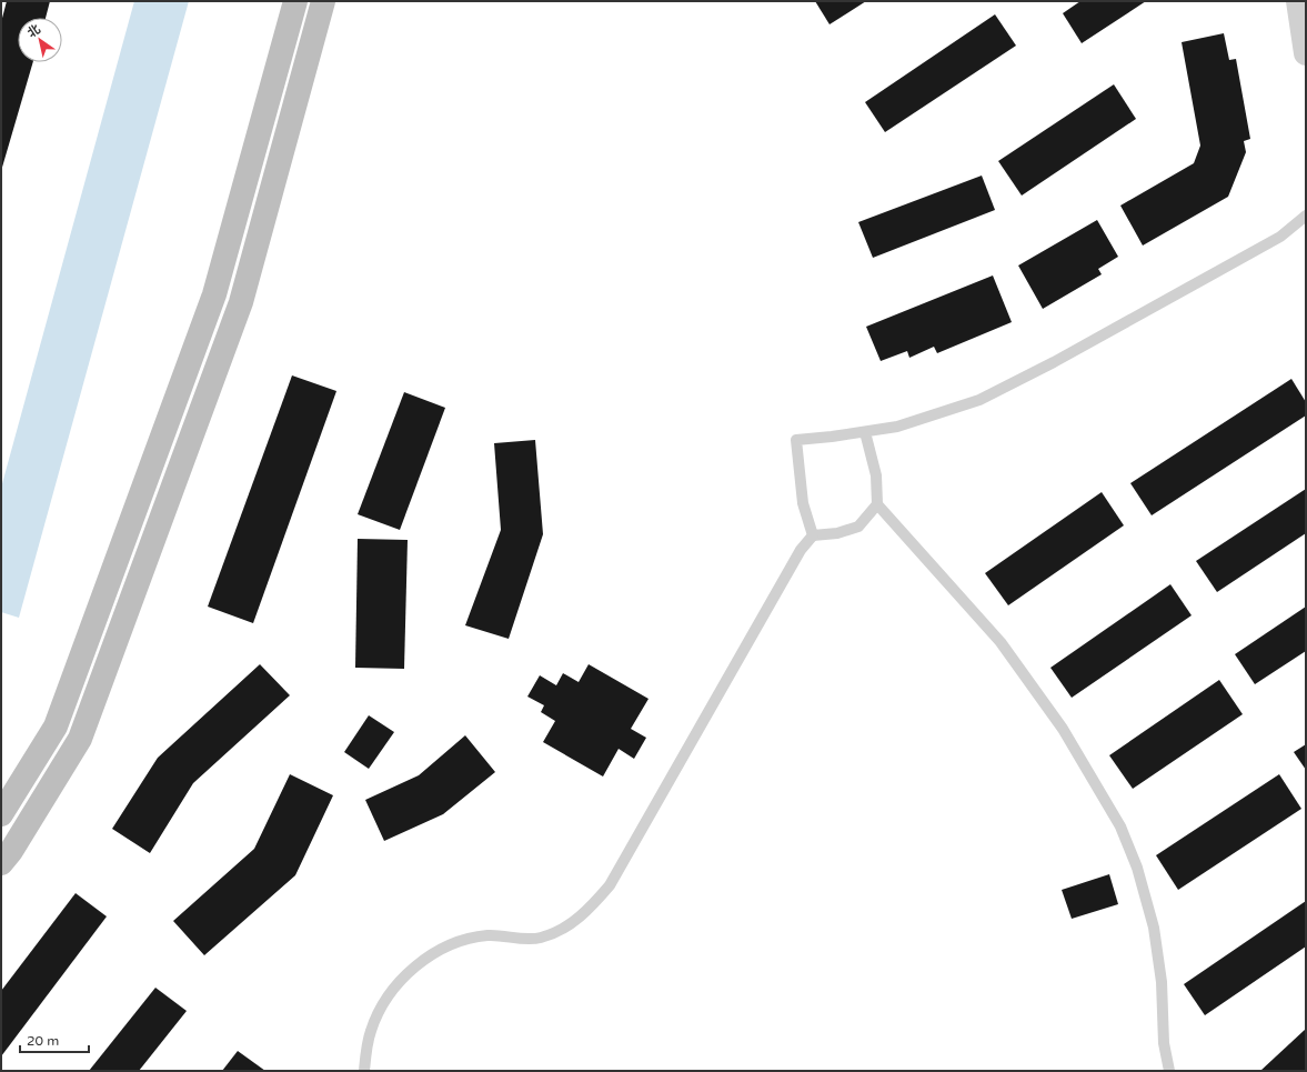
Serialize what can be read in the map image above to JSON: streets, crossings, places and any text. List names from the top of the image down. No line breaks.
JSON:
{"scale_bar":"20 m","north":"top left"}
